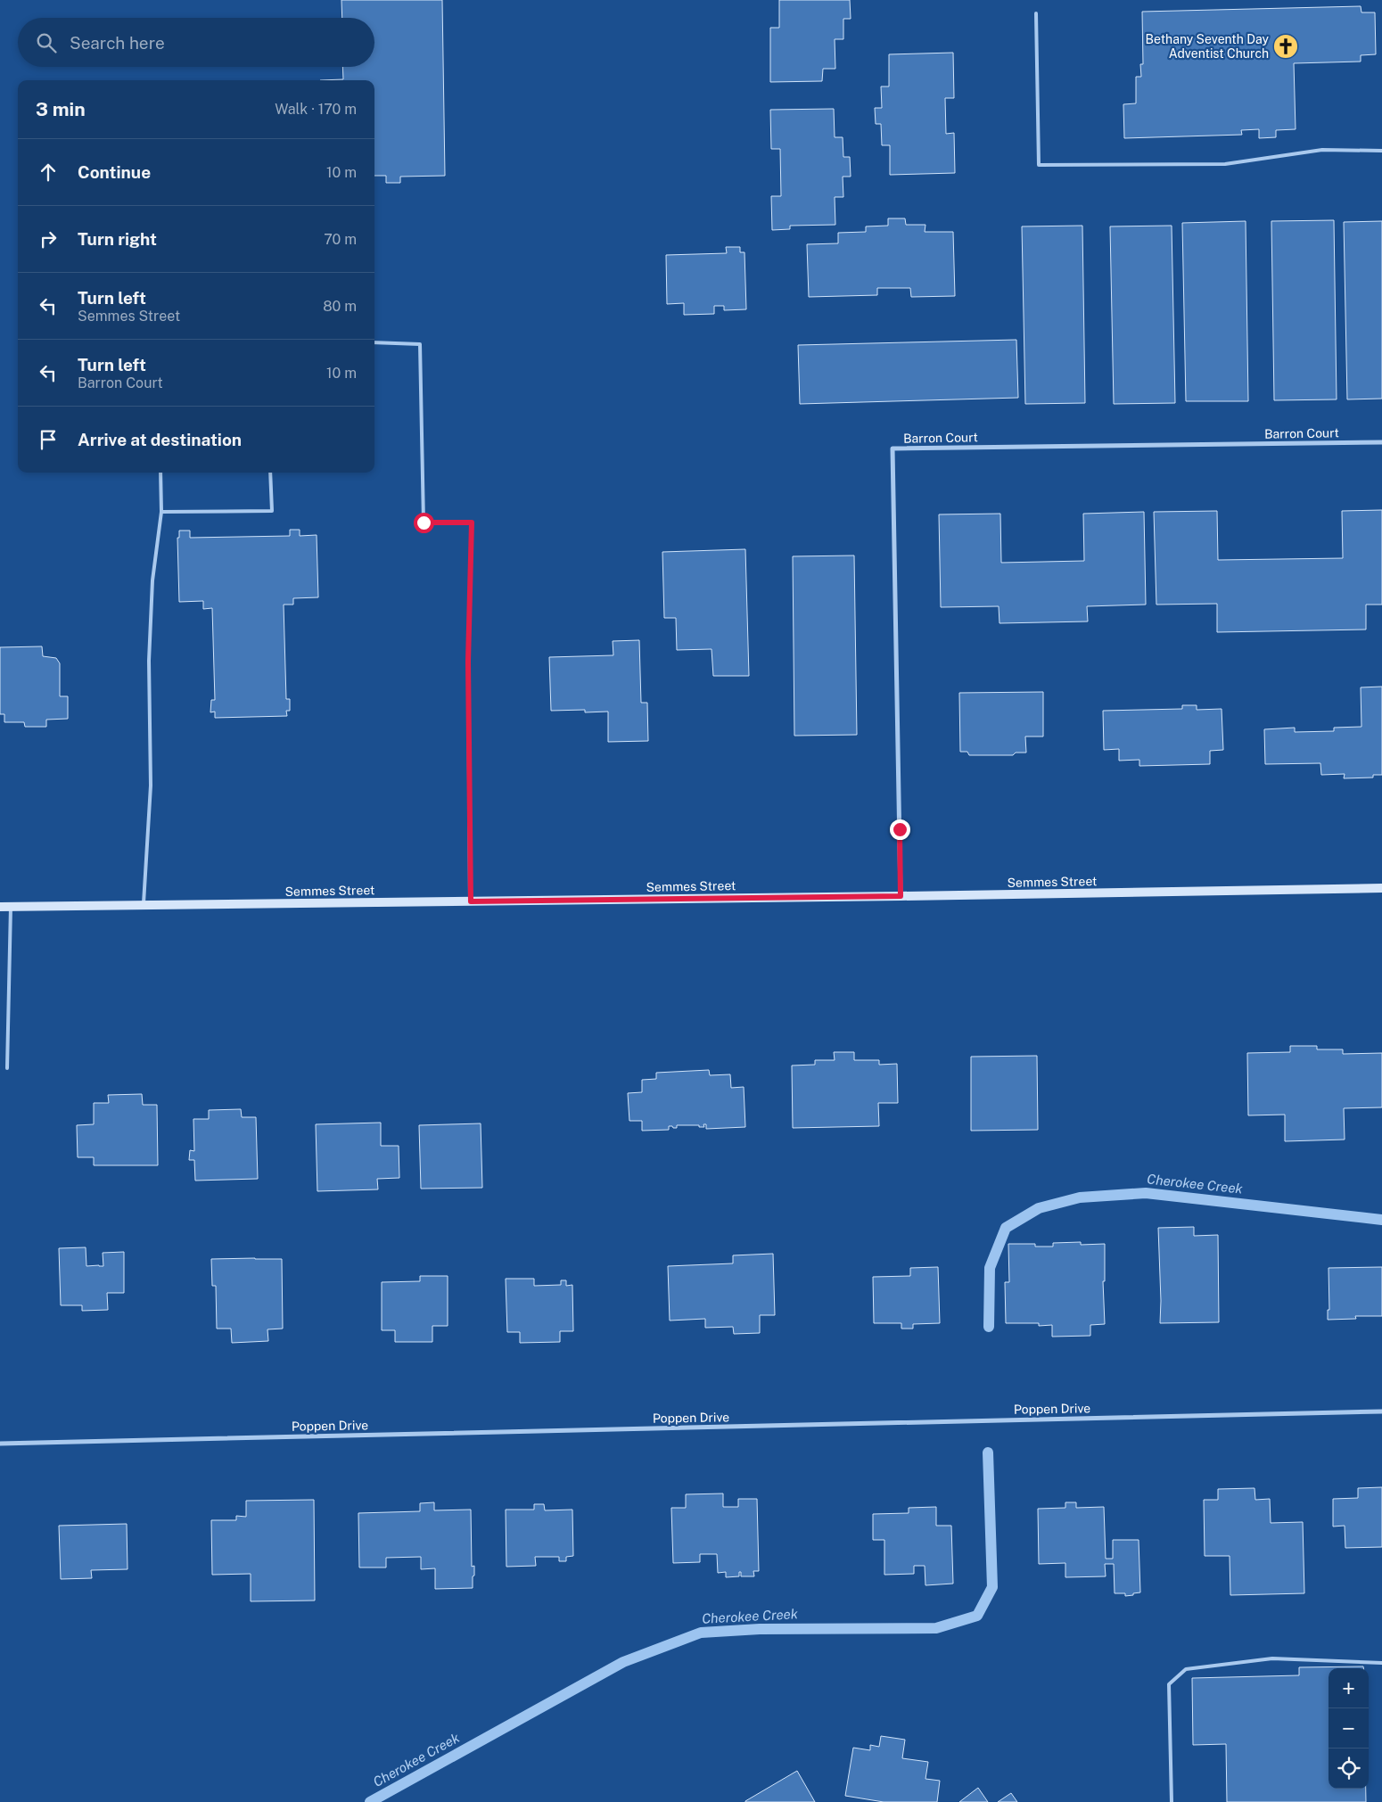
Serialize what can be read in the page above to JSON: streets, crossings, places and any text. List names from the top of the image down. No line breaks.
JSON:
{"streets":{"main road":["Semmes Street"],"street":["Barron Court","Poppen Drive"]},"crossings":[["Barron Court","Semmes Street"]],"water":["Cherokee Creek"],"places":{"church":["Bethany Seventh Day Adventist Church"]},"page":{"search":"Search here","heading":["3 min","Walk · 170 m"],"list":[["Continue","10 m"],["Turn right","70 m"],["Turn left","Semmes Street","80 m"],["Turn left","Barron Court","10 m"],"Arrive at destination"],"map_buttons":["+","−"]}}
